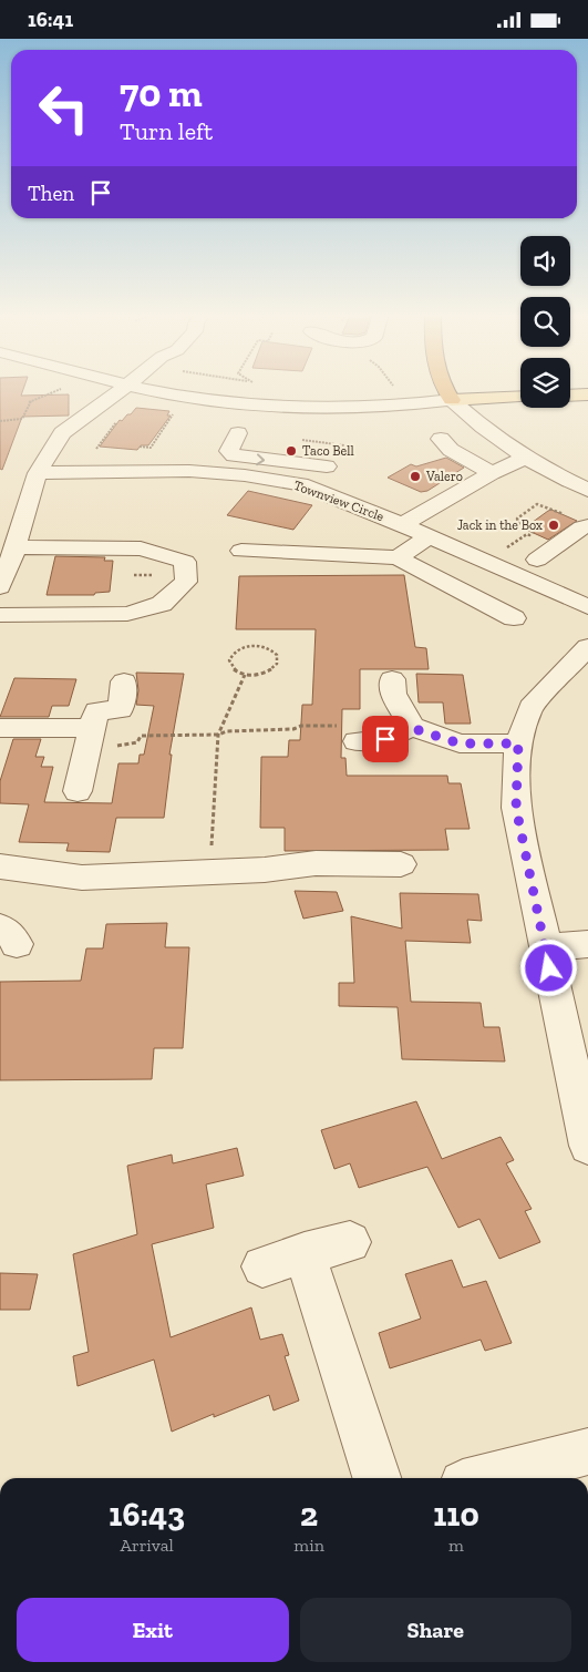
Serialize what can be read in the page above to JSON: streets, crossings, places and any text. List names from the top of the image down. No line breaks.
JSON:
{"streets":{"street":["Townview Circle"]},"places":["Taco Bell","Valero","Jack in the Box"],"page":{"status":"16:41","turn":["70 m","Turn left"],"then":"Then","eta":["16:43","Arrival","2","min","110","m"],"buttons":["Exit","Share"]}}
